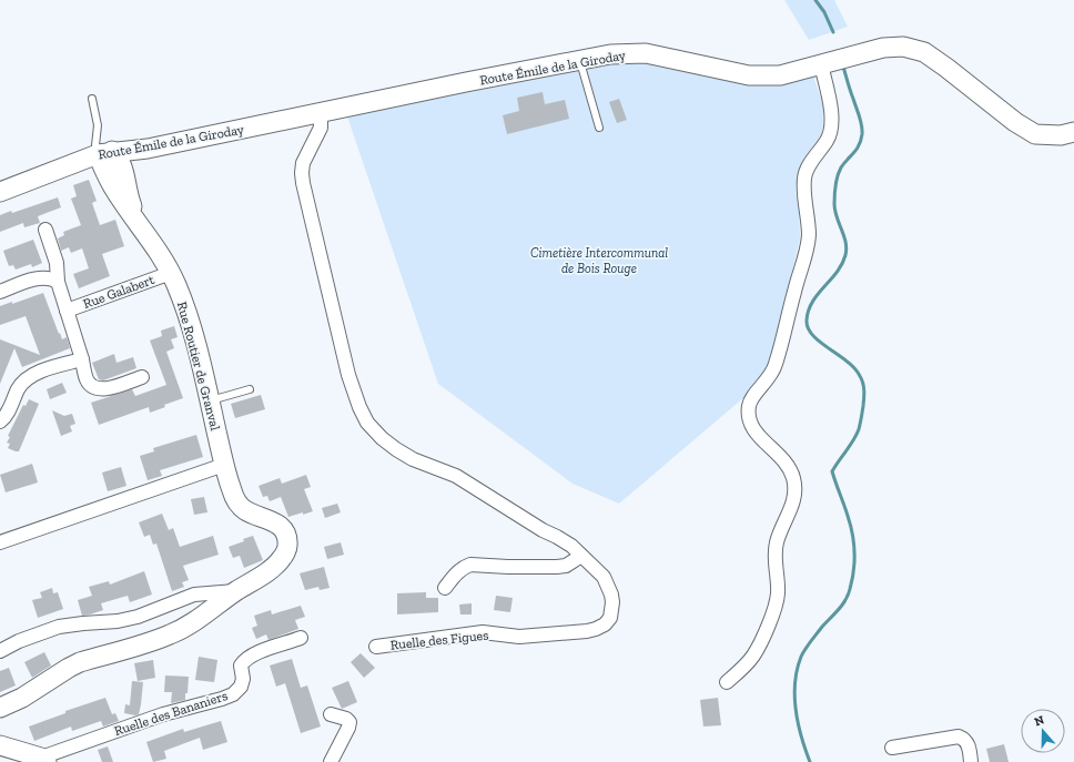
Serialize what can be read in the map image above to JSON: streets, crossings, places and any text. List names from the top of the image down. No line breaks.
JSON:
{"streets":{"main road":["Route Émile de la Giroday","Rue Routier de Granval"],"street":["Rue Galabert","Ruelle des Figues","Ruelle des Bananiers"]},"crossings":[["Route Émile de la Giroday","Rue Routier de Granval"],["Rue Galabert","Rue Routier de Granval"]],"parks":["Cimetière Intercommunal de Bois Rouge"],"north":"top"}
